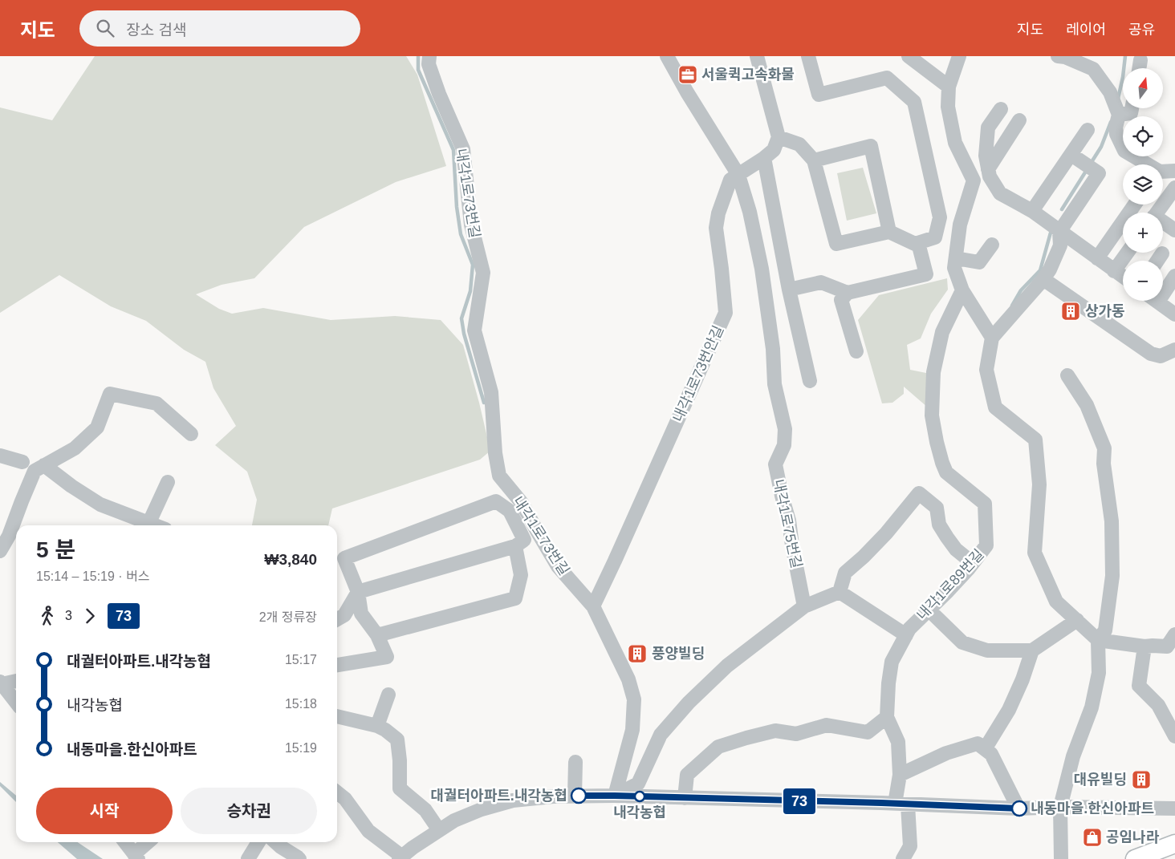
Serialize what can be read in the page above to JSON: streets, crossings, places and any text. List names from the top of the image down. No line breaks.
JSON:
{"streets":{"street":["내각1로73번길","내각1로73번안길","내각1로75번길","내각1로89번길"]},"crossings":[["내각1로73번길","내각1로73번안길"],["내각1로73번안길","내각1로75번길"]],"places":{"office":["서울퀵고속화물"],"building":["상가동","풍양빌딩","대유빌딩"],"other":["대궐터아파트.내각농협","내각농협","내동마을.한신아파트"],"shop":["공임나라"]},"lines":["bus line 73"],"north":"top","page":{"header":"지도","search":"장소 검색","nav":["지도","레이어","공유"],"on_map":"73","map_buttons":["+","−"],"heading":["5 분","15:14 – 15:19 · 버스","₩3,840"],"legs":["3","73","2개 정류장"],"list":[{"name":"대궐터아파트.내각농협","value":"15:17"},{"name":"내각농협","value":"15:18"},{"name":"내동마을.한신아파트","value":"15:19"}],"buttons":["시작","승차권"]}}
